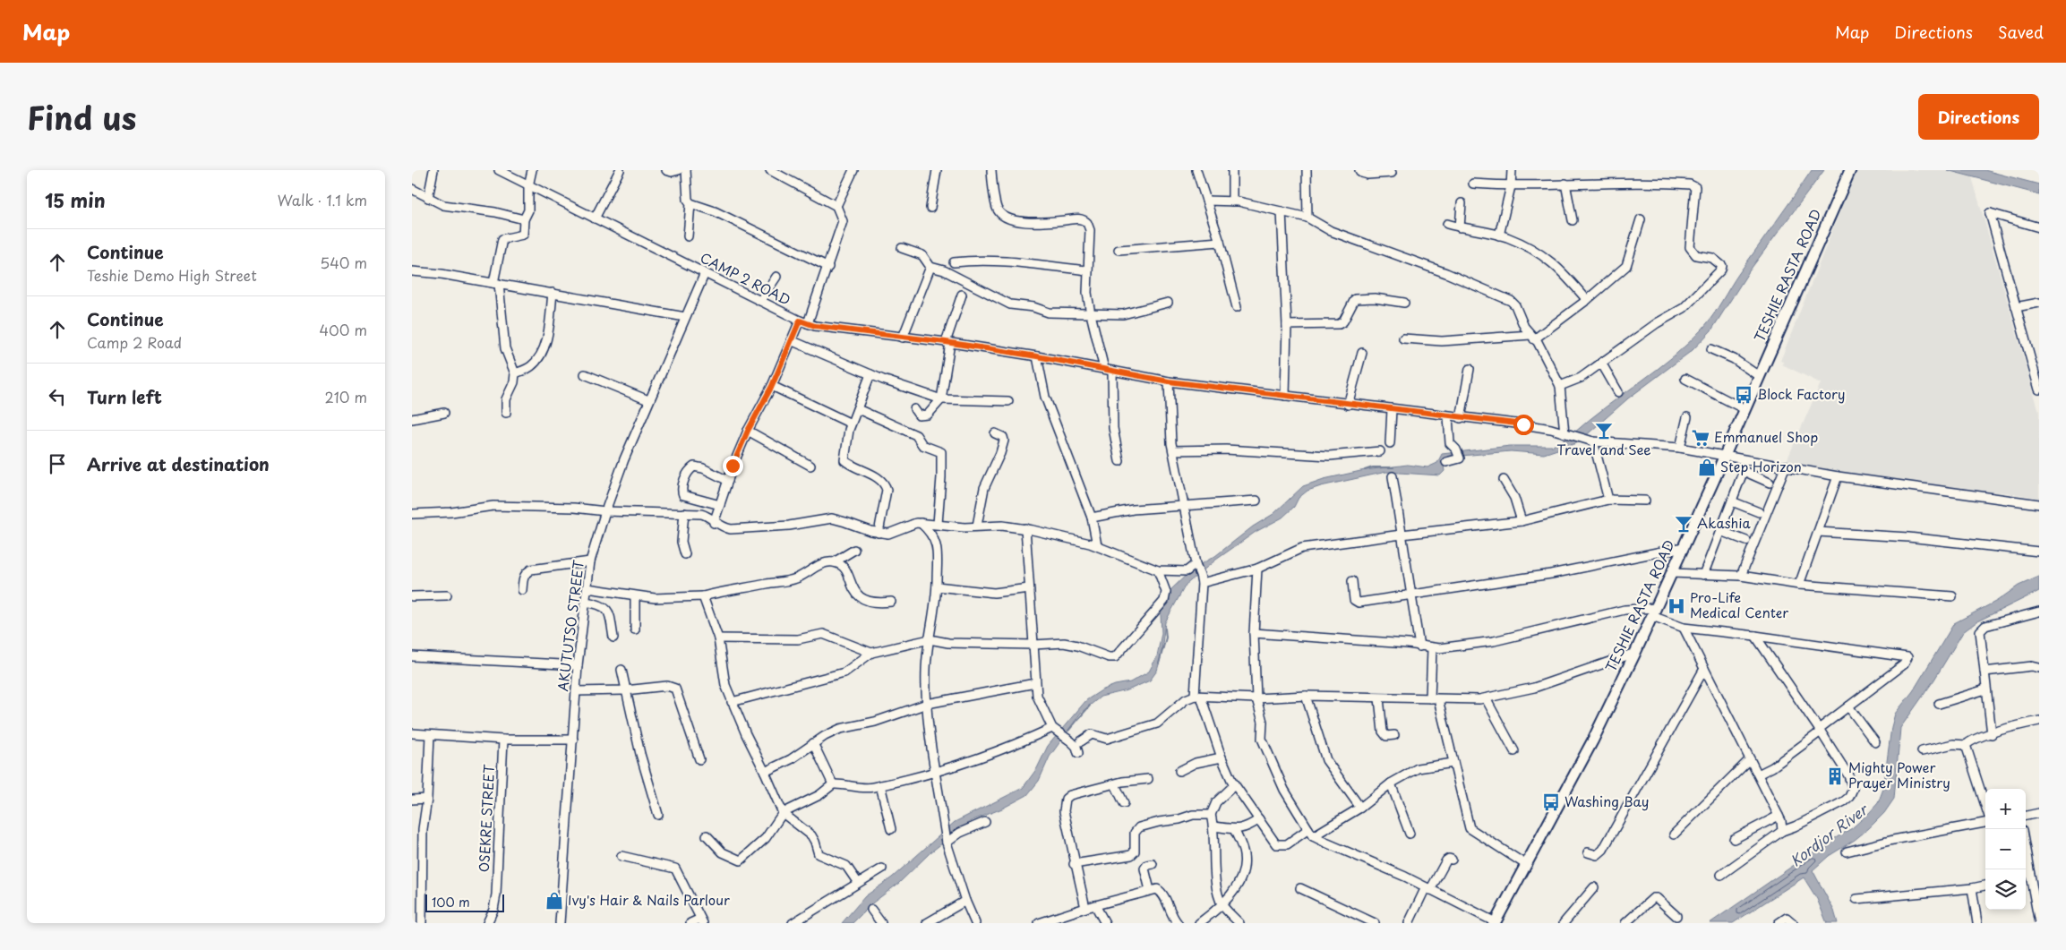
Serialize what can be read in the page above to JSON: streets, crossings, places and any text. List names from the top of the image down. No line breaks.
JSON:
{"streets":{"main road":["TESHIE RASTA ROAD"],"street":["CAMP 2 ROAD","AKUTUTSO STREET","OSEKRE STREET"]},"crossings":[["TESHIE RASTA ROAD","CAMP 2 ROAD"],["CAMP 2 ROAD","AKUTUTSO STREET"]],"water":["Kordjor River"],"places":{"bus stop":["Block Factory","Washing Bay"],"bar":["Travel and See","Akashia"],"supermarket":["Emmanuel Shop"],"shop":["Step Horizon","Ivy's Hair & Nails Parlour"],"hospital":["Pro-Life Medical Center"],"building":["Mighty Power Prayer Ministry"]},"scale_bar":"100 m","page":{"header":"Map","nav":["Map","Directions","Saved"],"title":"Find us","buttons":"Directions","heading":["15 min","Walk · 1.1 km"],"list":[["Continue","Teshie Demo High Street","540 m"],["Continue","Camp 2 Road","400 m"],["Turn left","210 m"],"Arrive at destination"],"map_buttons":["+","−"],"scale":"100 m"}}
